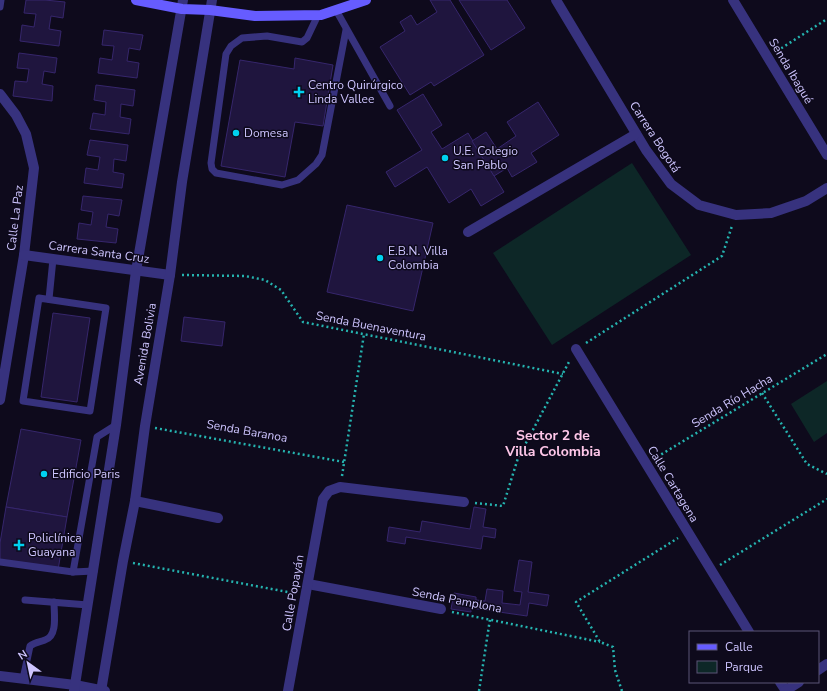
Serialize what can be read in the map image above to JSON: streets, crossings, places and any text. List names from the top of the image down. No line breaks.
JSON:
{"streets":{"street":["Senda Ibagué","Carrera Bogotá","Calle La Paz","Carrera Santa Cruz","Avenida Bolivia","Calle Cartagena","Calle Popayán","Senda Pamplona"],"path":["Senda Buenaventura","Senda Río Hacha","Senda Baranoa"]},"crossings":[["Calle La Paz","Carrera Santa Cruz"],["Carrera Santa Cruz","Senda Buenaventura"],["Carrera Santa Cruz","Avenida Bolivia"],["Senda Buenaventura","Avenida Bolivia"],["Avenida Bolivia","Senda Baranoa"],["Senda Río Hacha","Calle Cartagena"],["Calle Popayán","Senda Pamplona"]],"districts":["Sector 2 de Villa Colombia"],"places":{"health":["Centro Quirúrgico Linda Vallee","Policlínica Guayana"],"other":["Domesa","U.E. Colegio San Pablo","E.B.N. Villa Colombia","Edificio Paris"]},"legend":["Calle","Parque"],"north":"top left"}
